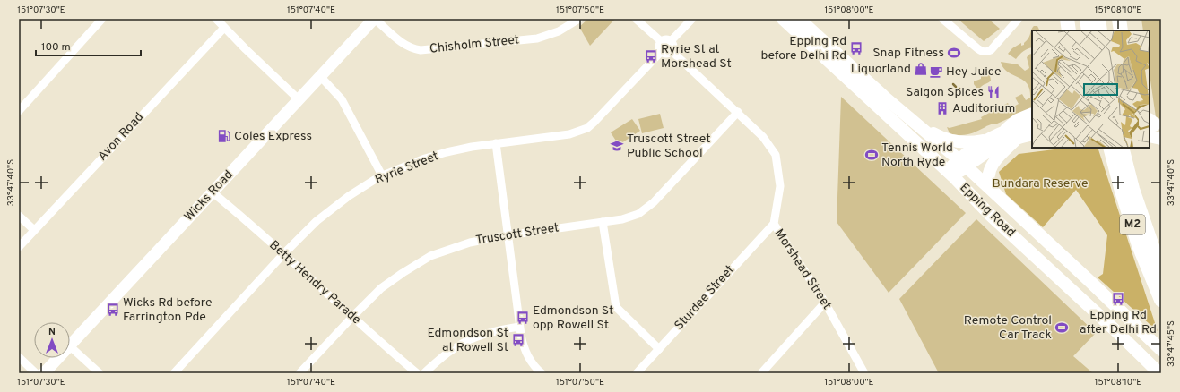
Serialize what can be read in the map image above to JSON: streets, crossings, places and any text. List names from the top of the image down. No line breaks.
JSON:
{"streets":{"highway":["M2"],"main road":["Wicks Road","Epping Road"],"street":["Chisholm Street","Avon Road","Ryrie Street","Truscott Street","Morshead Street","Betty Hendry Parade","Sturdee Street"]},"crossings":[["Chisholm Street","Wicks Road"],["Ryrie Street","Morshead Street"],["Ryrie Street","Betty Hendry Parade"],["Wicks Road","Betty Hendry Parade"],["Truscott Street","Morshead Street"],["Truscott Street","Betty Hendry Parade"],["Morshead Street","Sturdee Street"]],"parks":["Bundara Reserve"],"places":{"bus stop":["Epping Rd before Delhi Rd","Ryrie St at Morshead St","Epping Rd after Delhi Rd","Wicks Rd before Farrington Pde","Edmondson St opp Rowell St","Edmondson St at Rowell St"],"sports":["Snap Fitness","Tennis World North Ryde","Remote Control Car Track"],"shop":["Liquorland"],"cafe":["Hey Juice"],"restaurant":["Saigon Spices"],"building":["Auditorium"],"fuel station":["Coles Express"],"school or university":["Truscott Street Public School"]},"scale_bar":"100 m","north":"top","coordinates":["151°07'30\"E","151°07'40\"E","151°07'50\"E","151°08'00\"E","151°08'10\"E","33°47'40\"S","33°47'45\"S"]}
